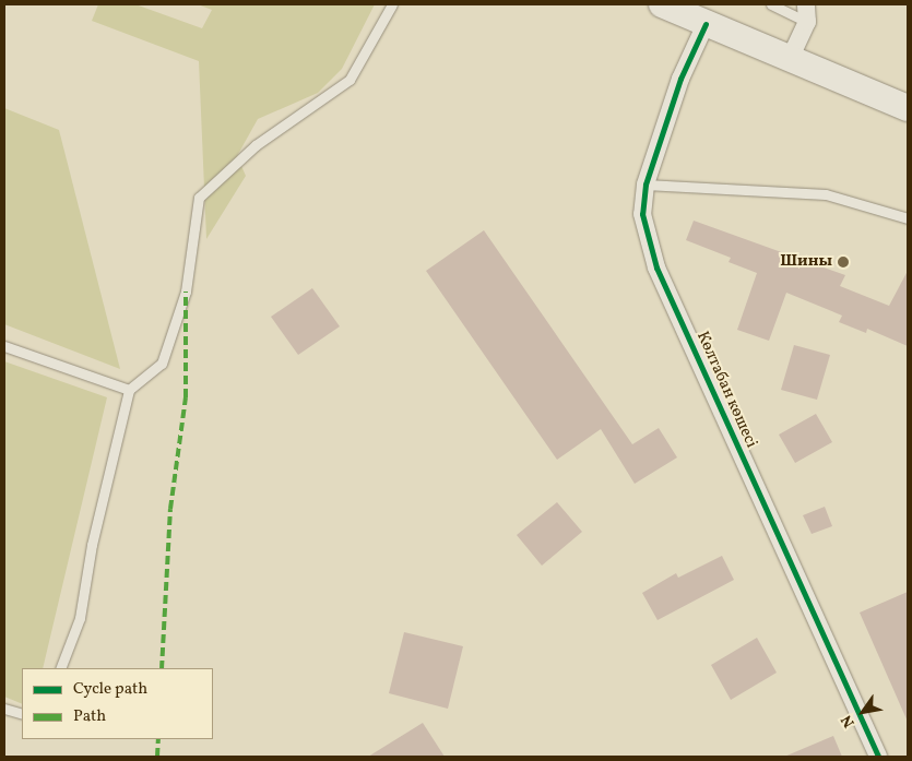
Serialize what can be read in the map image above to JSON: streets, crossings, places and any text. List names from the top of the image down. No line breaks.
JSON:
{"streets":{"street":["Көлтабан көшесі"]},"places":["Шины"],"legend":["Cycle path","Path"],"north":"bottom left"}
